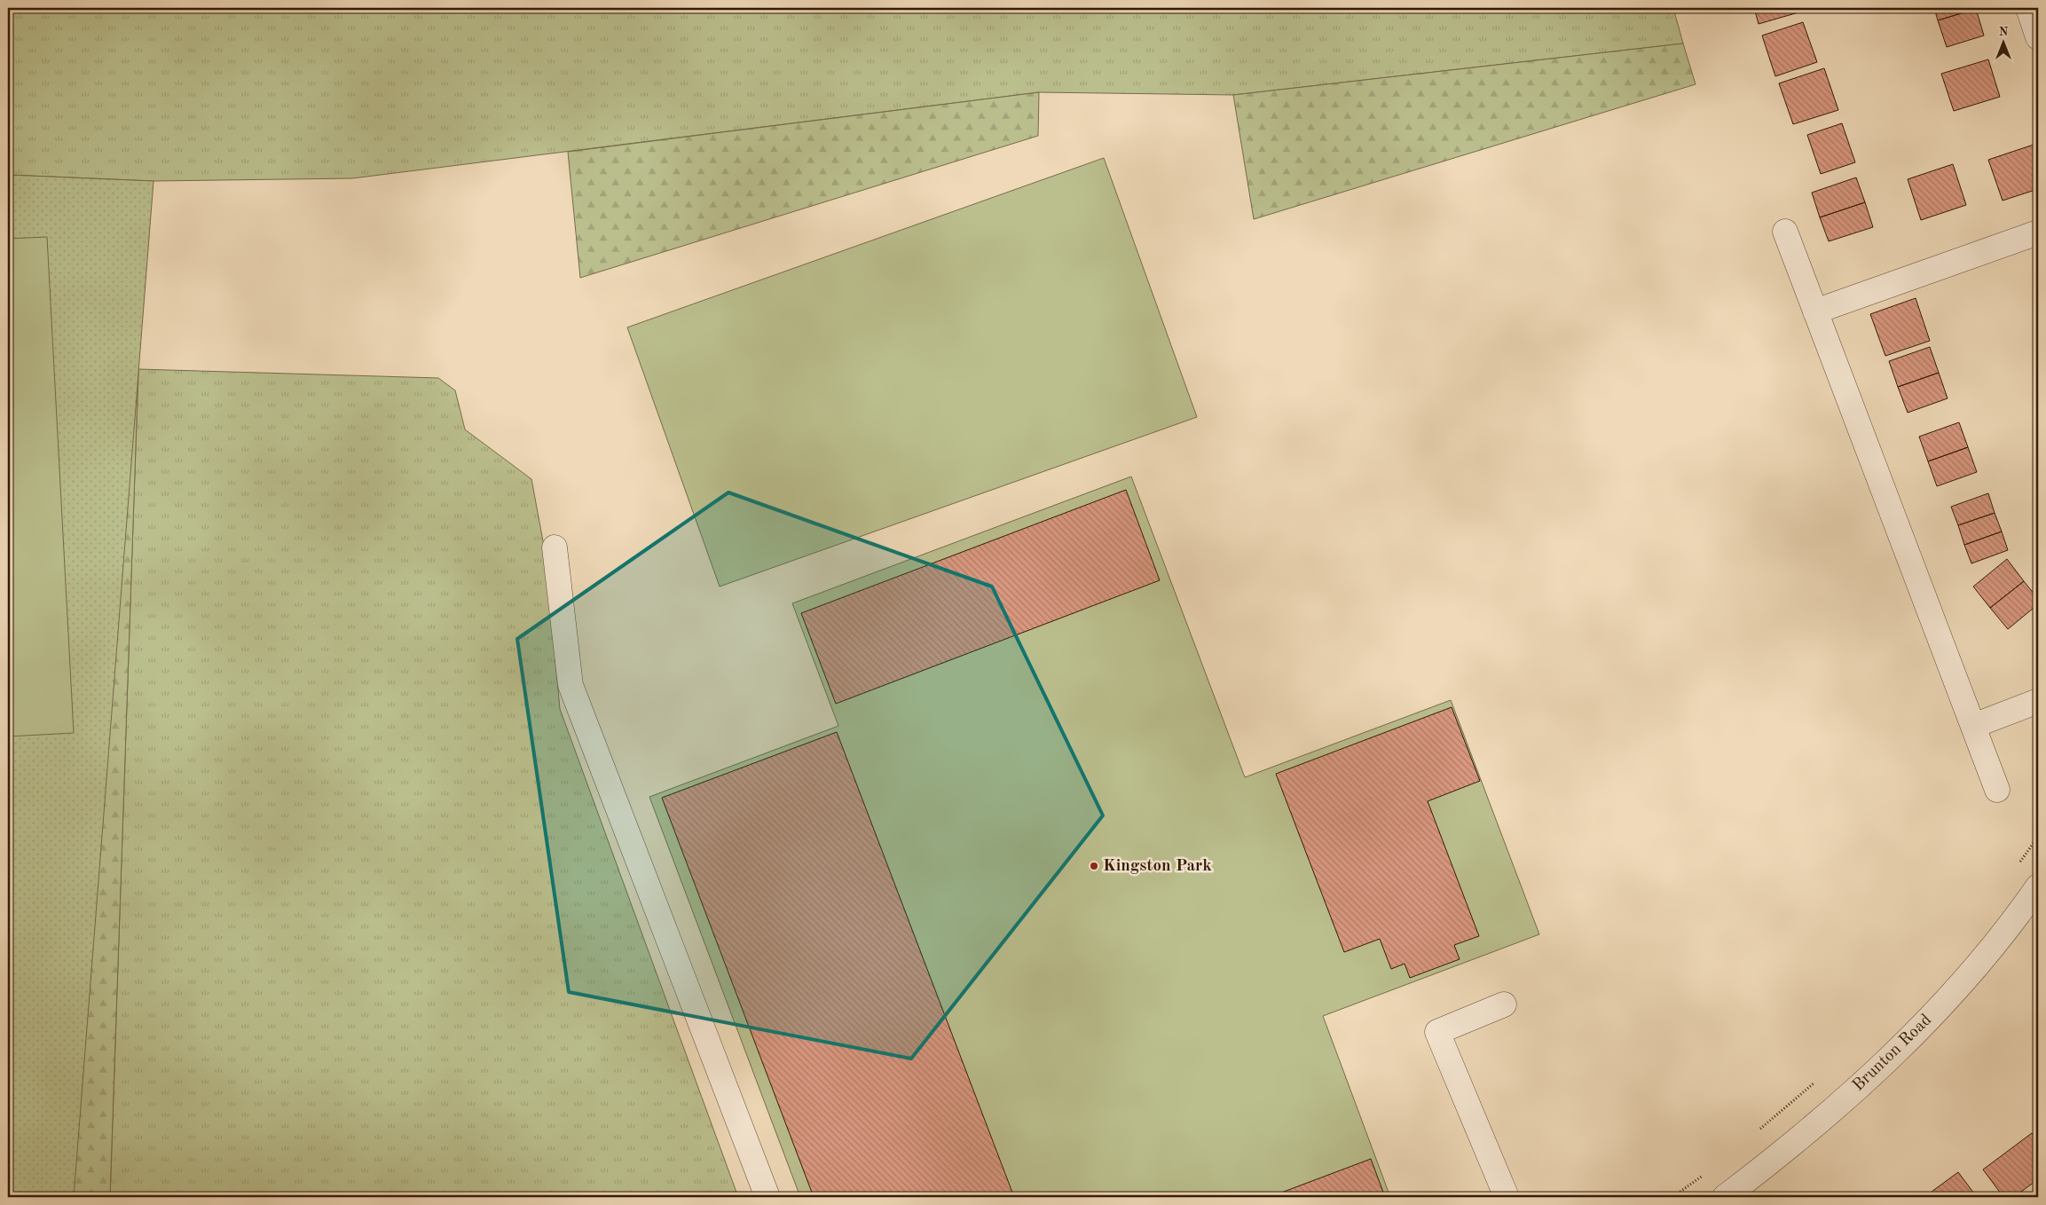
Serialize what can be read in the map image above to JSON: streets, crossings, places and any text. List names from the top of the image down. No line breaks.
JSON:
{"streets":{"street":["Brunton Road"]},"places":["Kingston Park"],"north":"top"}
